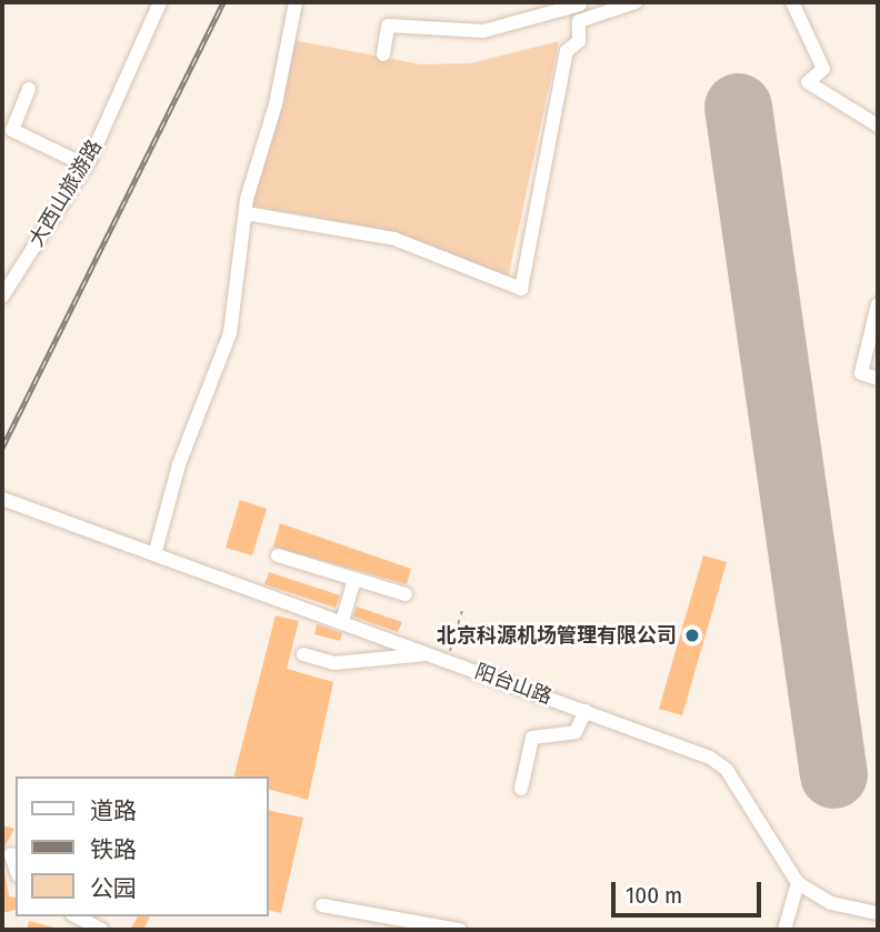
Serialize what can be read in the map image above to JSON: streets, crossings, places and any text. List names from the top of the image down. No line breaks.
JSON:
{"streets":{"street":["大西山旅游路","阳台山路"]},"places":["北京科源机场管理有限公司"],"legend":["道路","铁路","公园"],"scale_bar":"100 m"}
